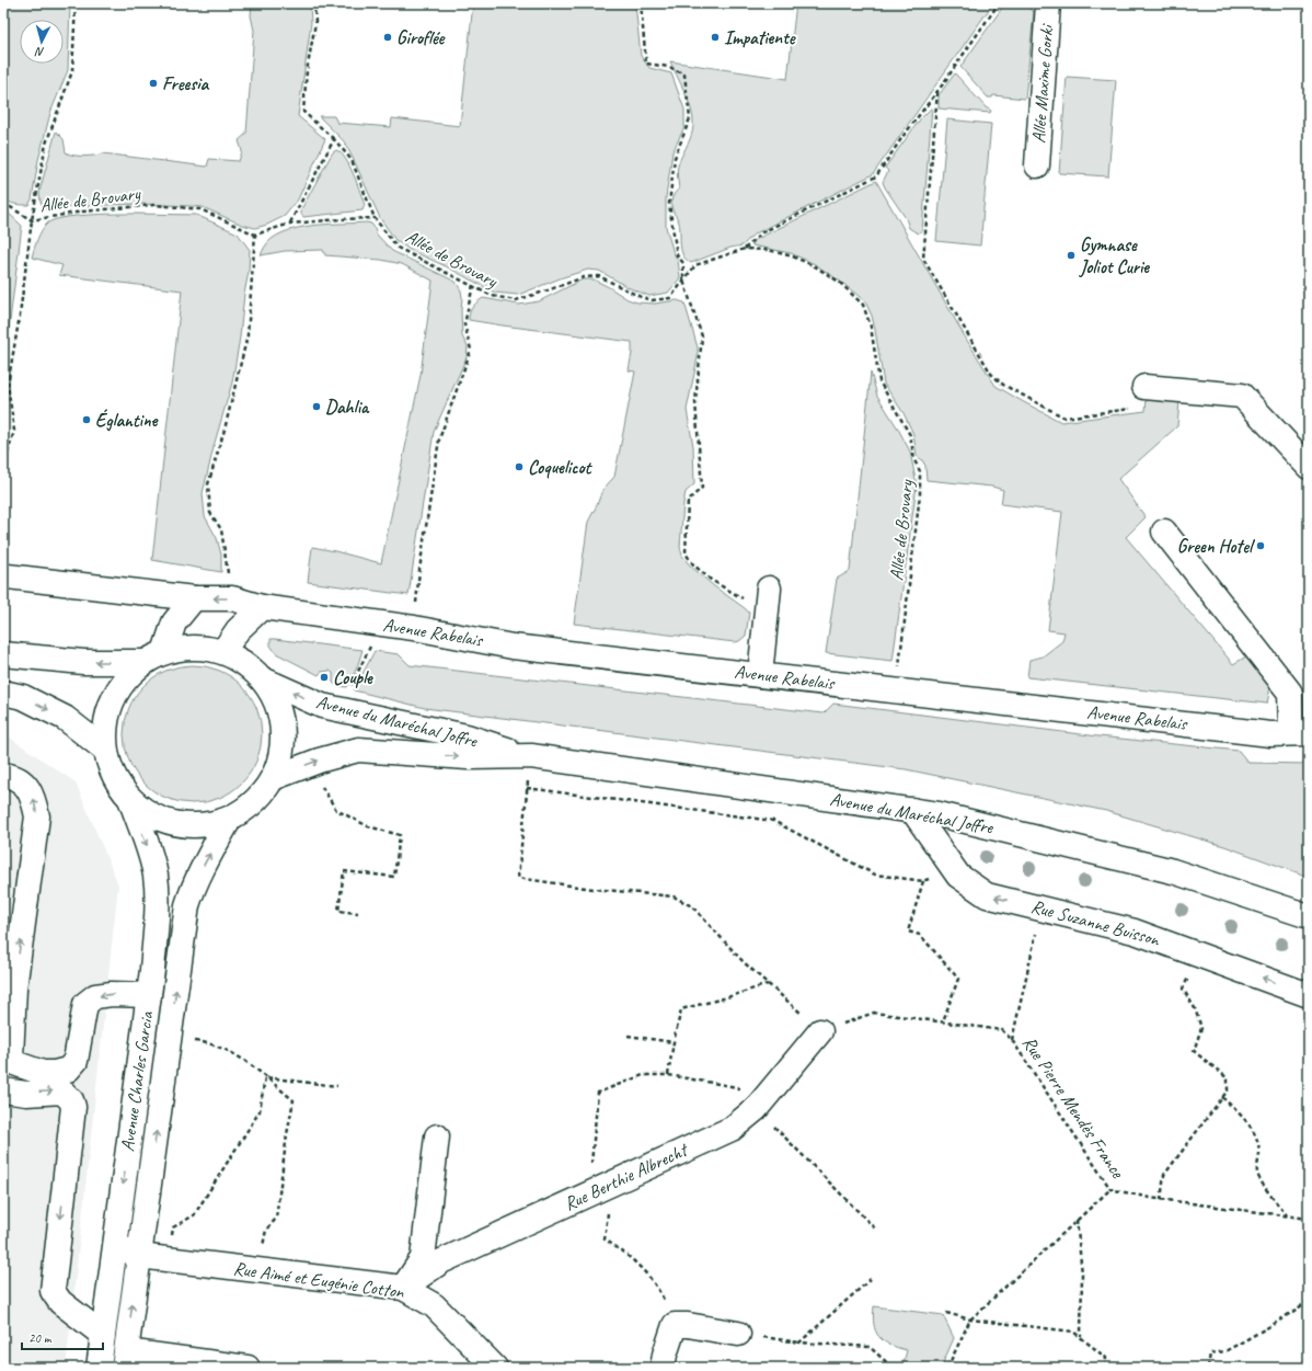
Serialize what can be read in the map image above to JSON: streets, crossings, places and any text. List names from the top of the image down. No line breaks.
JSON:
{"streets":{"street":["Allée Maxime Gorki","Avenue Rabelais","Avenue du Maréchal Joffre","Rue Suzanne Buisson","Avenue Charles Garcia","Rue Berthie Albrecht","Rue Aimé et Eugénie Cotton"],"path":["Allée de Brovary","Rue Pierre Mendès France"]},"crossings":[["Allée de Brovary","Avenue Rabelais"],["Avenue du Maréchal Joffre","Rue Suzanne Buisson"],["Avenue Charles Garcia","Rue Aimé et Eugénie Cotton"],["Rue Pierre Mendès France","Rue Berthie Albrecht"],["Rue Berthie Albrecht","Rue Aimé et Eugénie Cotton"]],"one_way":["Rue Suzanne Buisson"],"places":["Giroflée","Impatiente","Freesia","Gymnase Joliot Curie","Dahlia","Églantine","Coquelicot","Green Hotel","Couple"],"scale_bar":"20 m","north":"bottom"}
